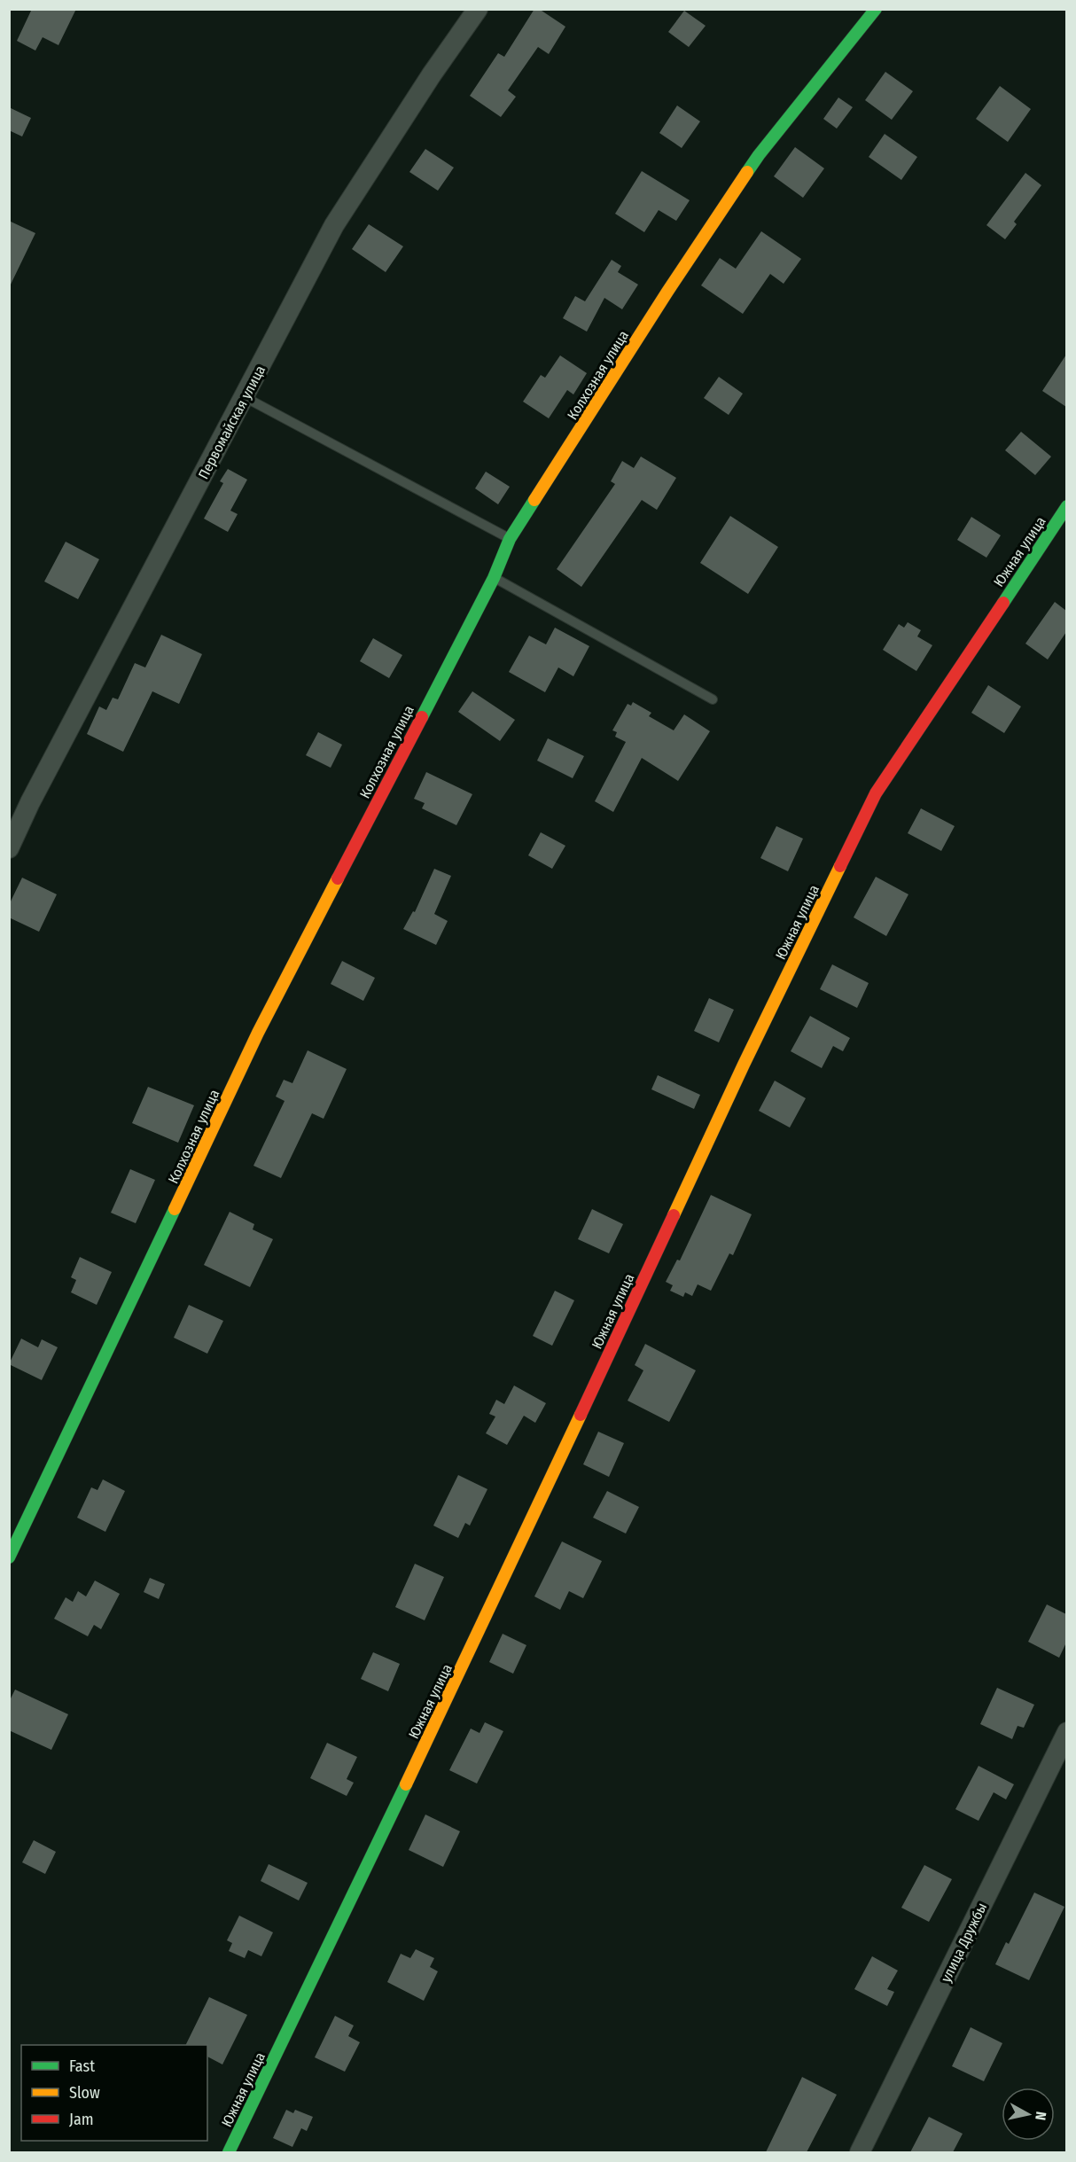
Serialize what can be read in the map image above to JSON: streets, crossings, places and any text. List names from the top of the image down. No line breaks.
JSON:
{"streets":{"street":["Колхозная улица","Первомайская улица","Южная улица","улица Дружбы"]},"legend":["Fast","Slow","Jam"],"north":"right"}
